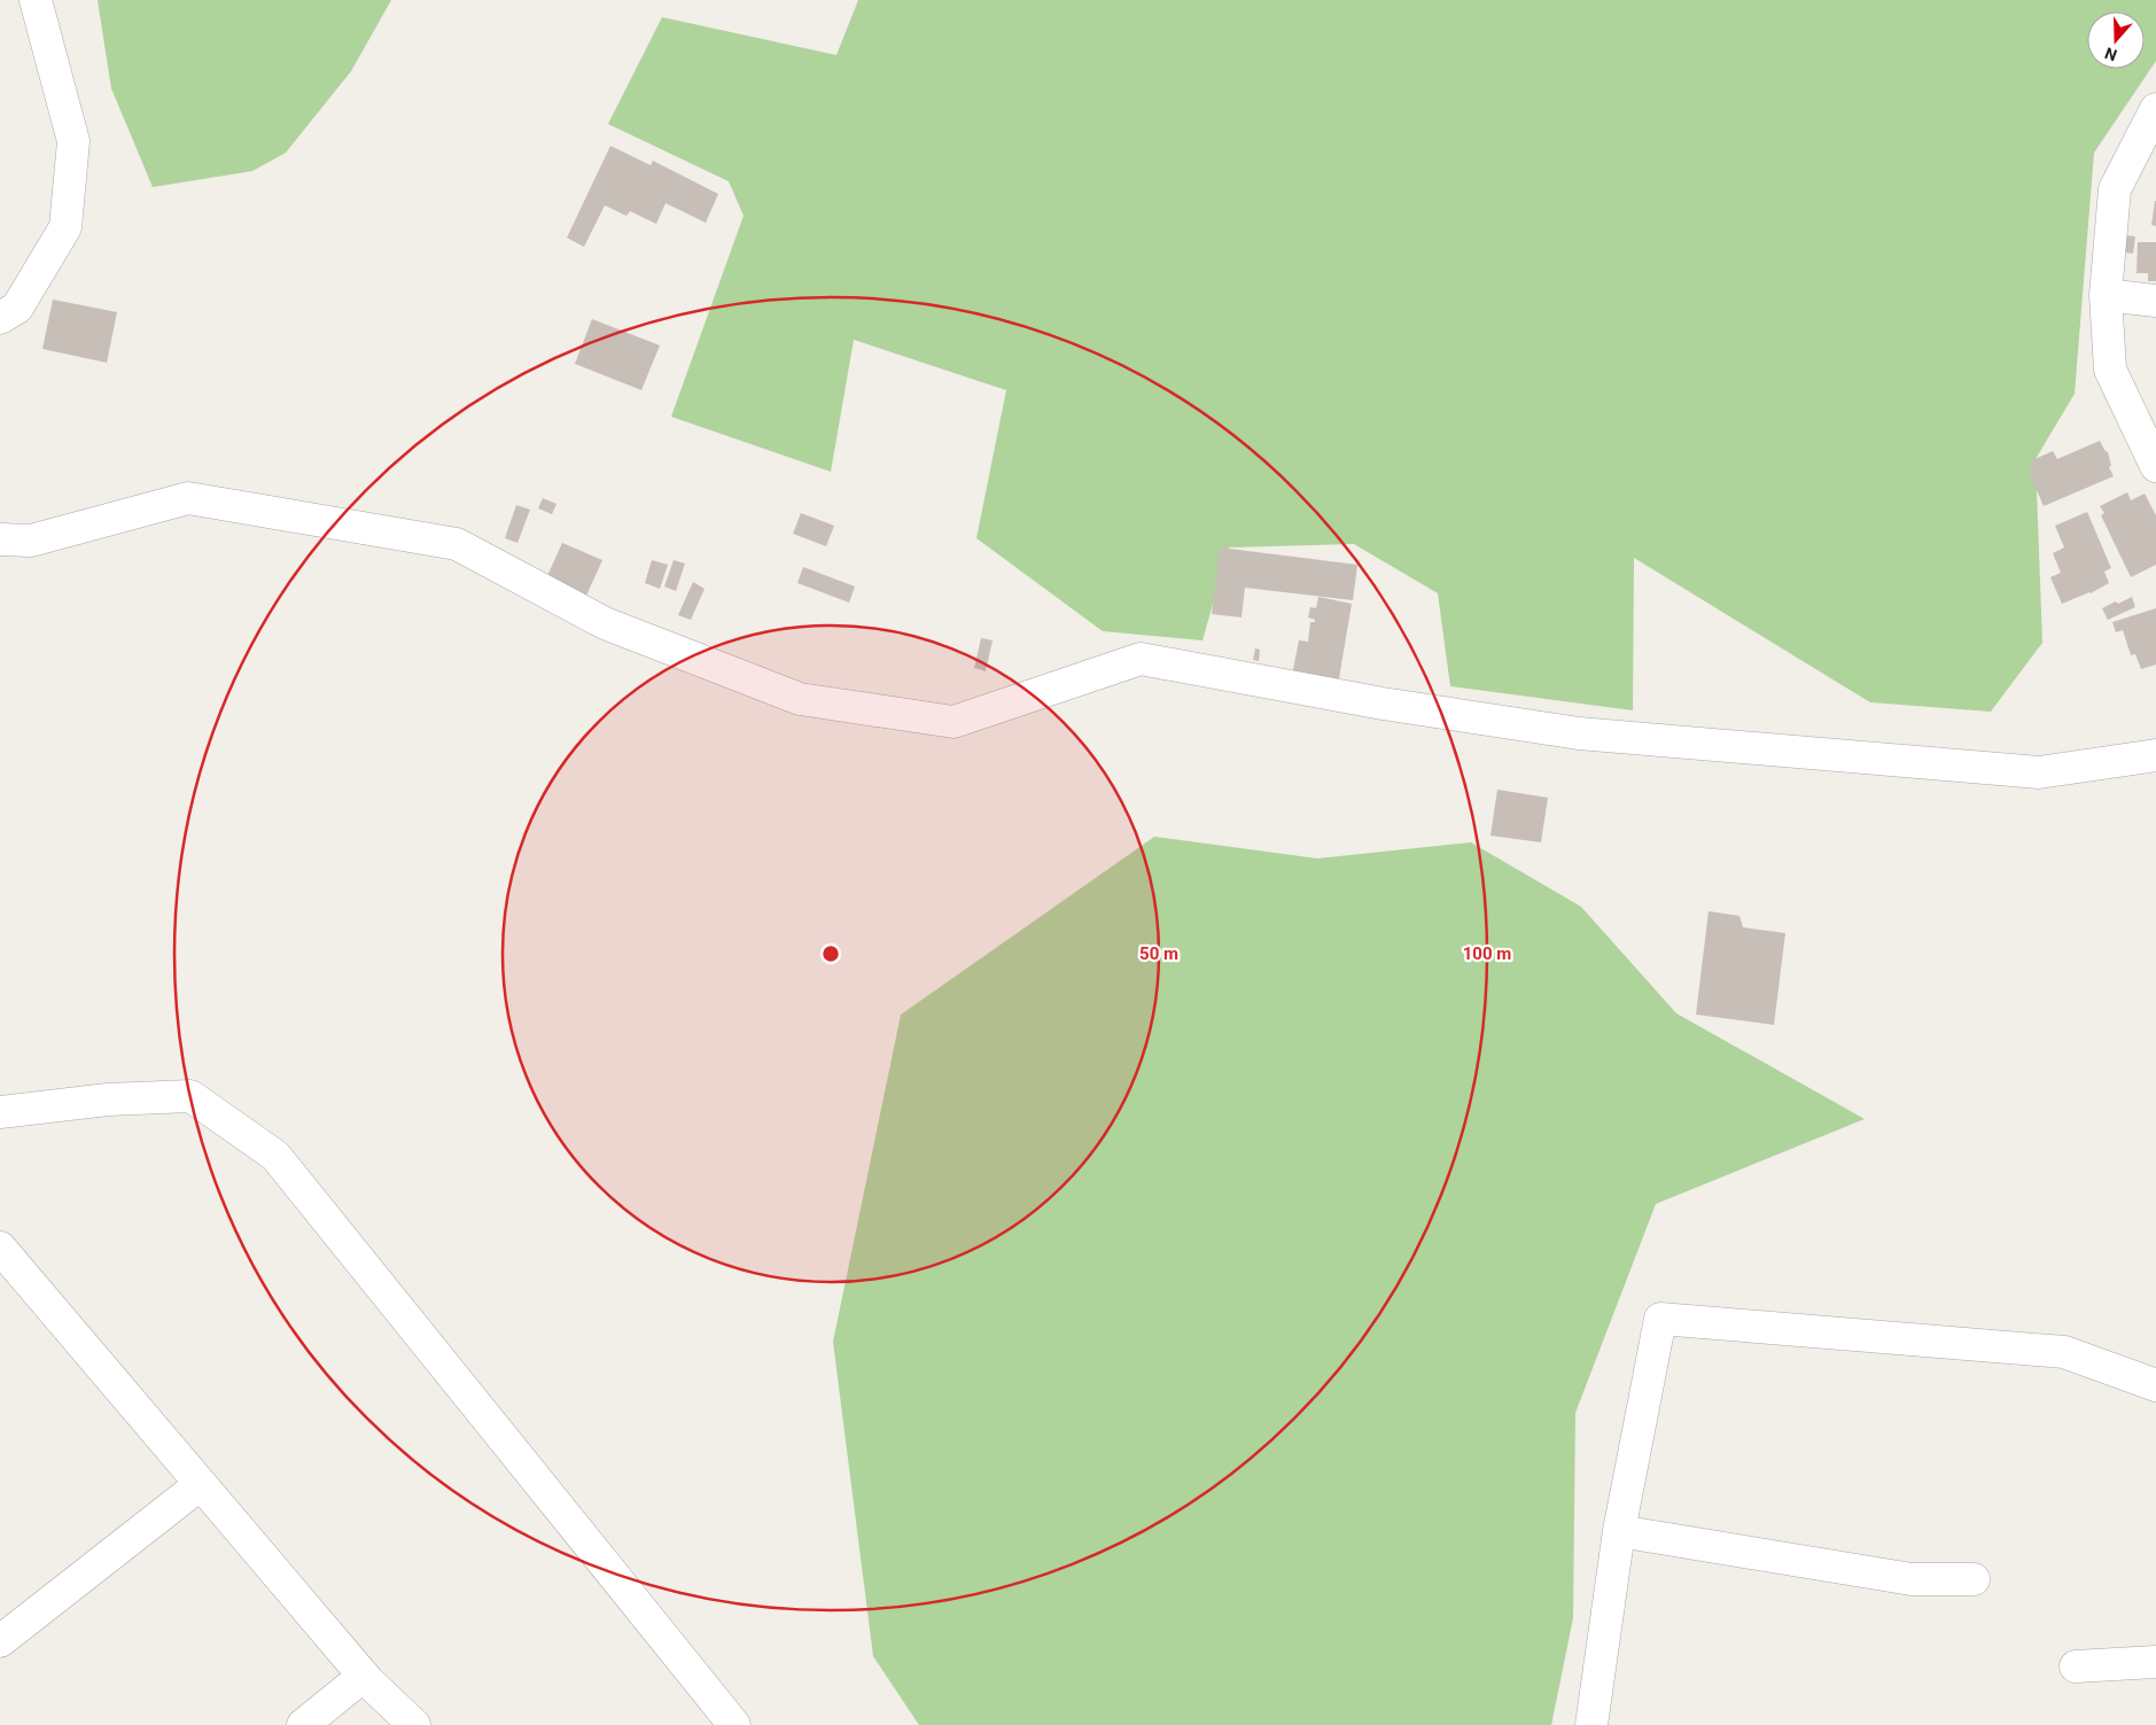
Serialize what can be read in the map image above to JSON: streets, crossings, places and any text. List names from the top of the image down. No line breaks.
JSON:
{"north":"bottom","rings":["50 m","100 m"]}
